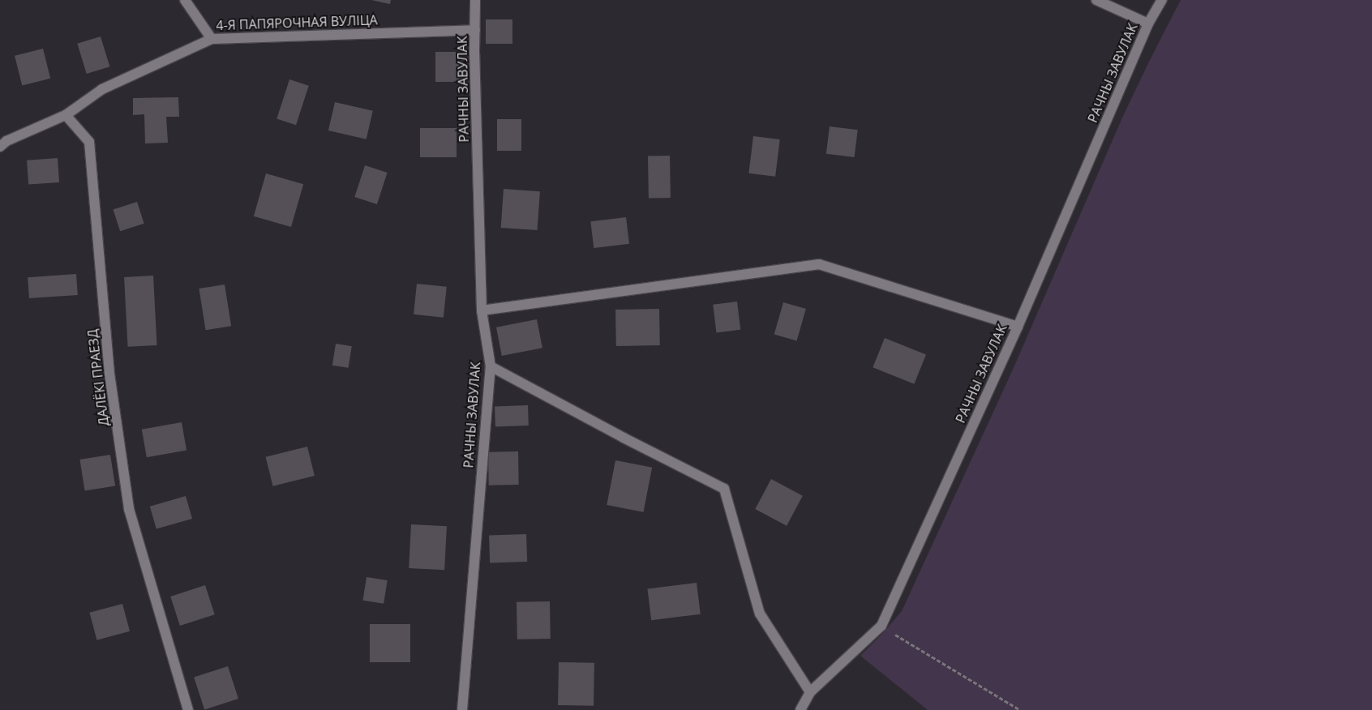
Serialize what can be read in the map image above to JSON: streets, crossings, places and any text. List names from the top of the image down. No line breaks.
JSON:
{"streets":{"street":["4-Я ПАПЯРОЧНАЯ ВУЛІЦА","РАЧНЫ ЗАВУЛАК","ДАЛЁКІ ПРАЕЗД"]},"crossings":[["4-Я ПАПЯРОЧНАЯ ВУЛІЦА","РАЧНЫ ЗАВУЛАК"],["4-Я ПАПЯРОЧНАЯ ВУЛІЦА","ДАЛЁКІ ПРАЕЗД"]]}
